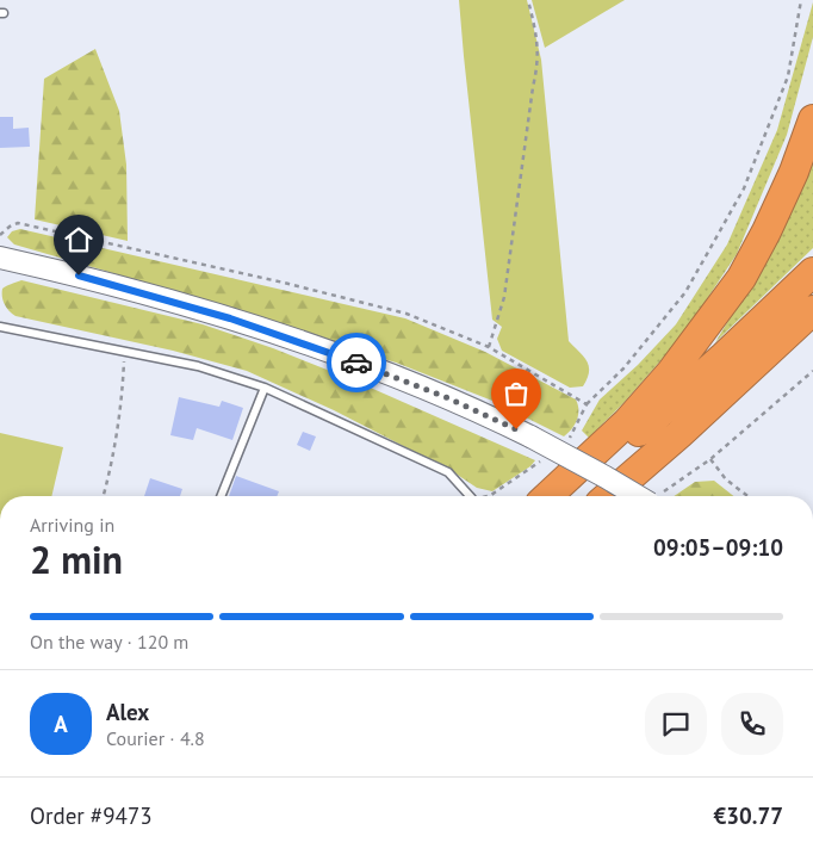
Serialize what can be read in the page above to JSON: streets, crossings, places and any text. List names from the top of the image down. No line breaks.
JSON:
{"page":{"heading":["2 min","Arriving in","09:05–09:10"],"panel":["Alex","Courier · 4.8","Order #9473","€30.77"],"bar":"On the way · 120 m","round":"A"}}
